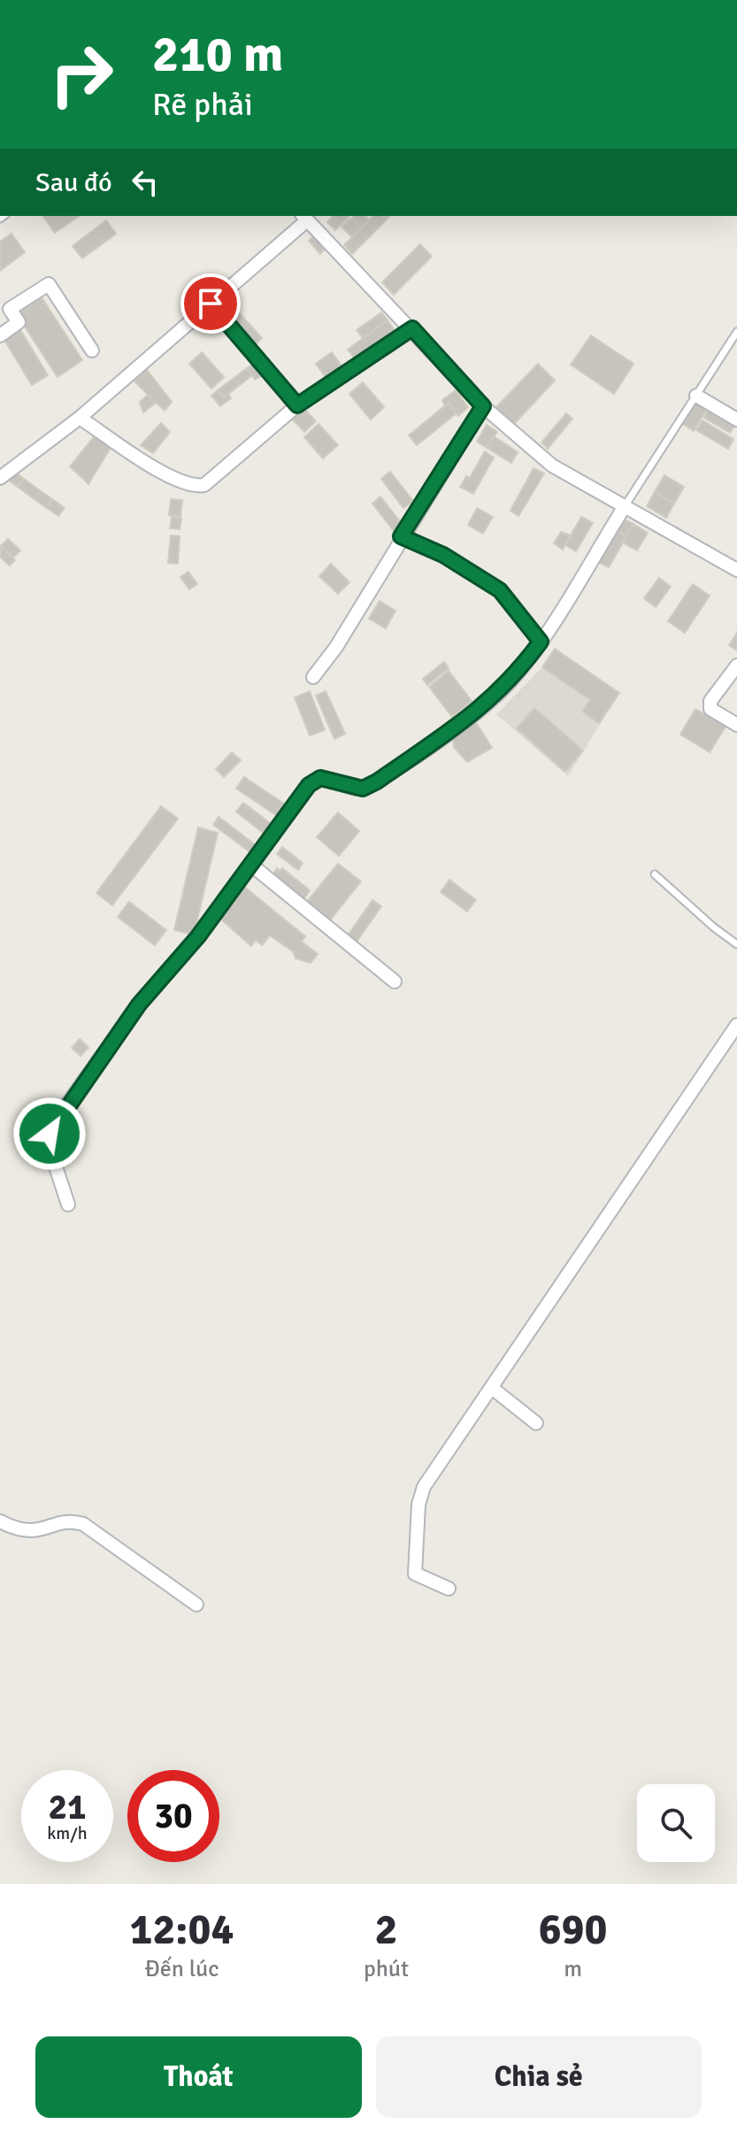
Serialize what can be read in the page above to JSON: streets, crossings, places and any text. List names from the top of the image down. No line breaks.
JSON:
{"page":{"turn":["210 m","Rẽ phải"],"then":"Sau đó","speed":"21 km/h","limit":"30","eta":["12:04","Đến lúc","2","phút","690","m"],"buttons":["Thoát","Chia sẻ"]}}
